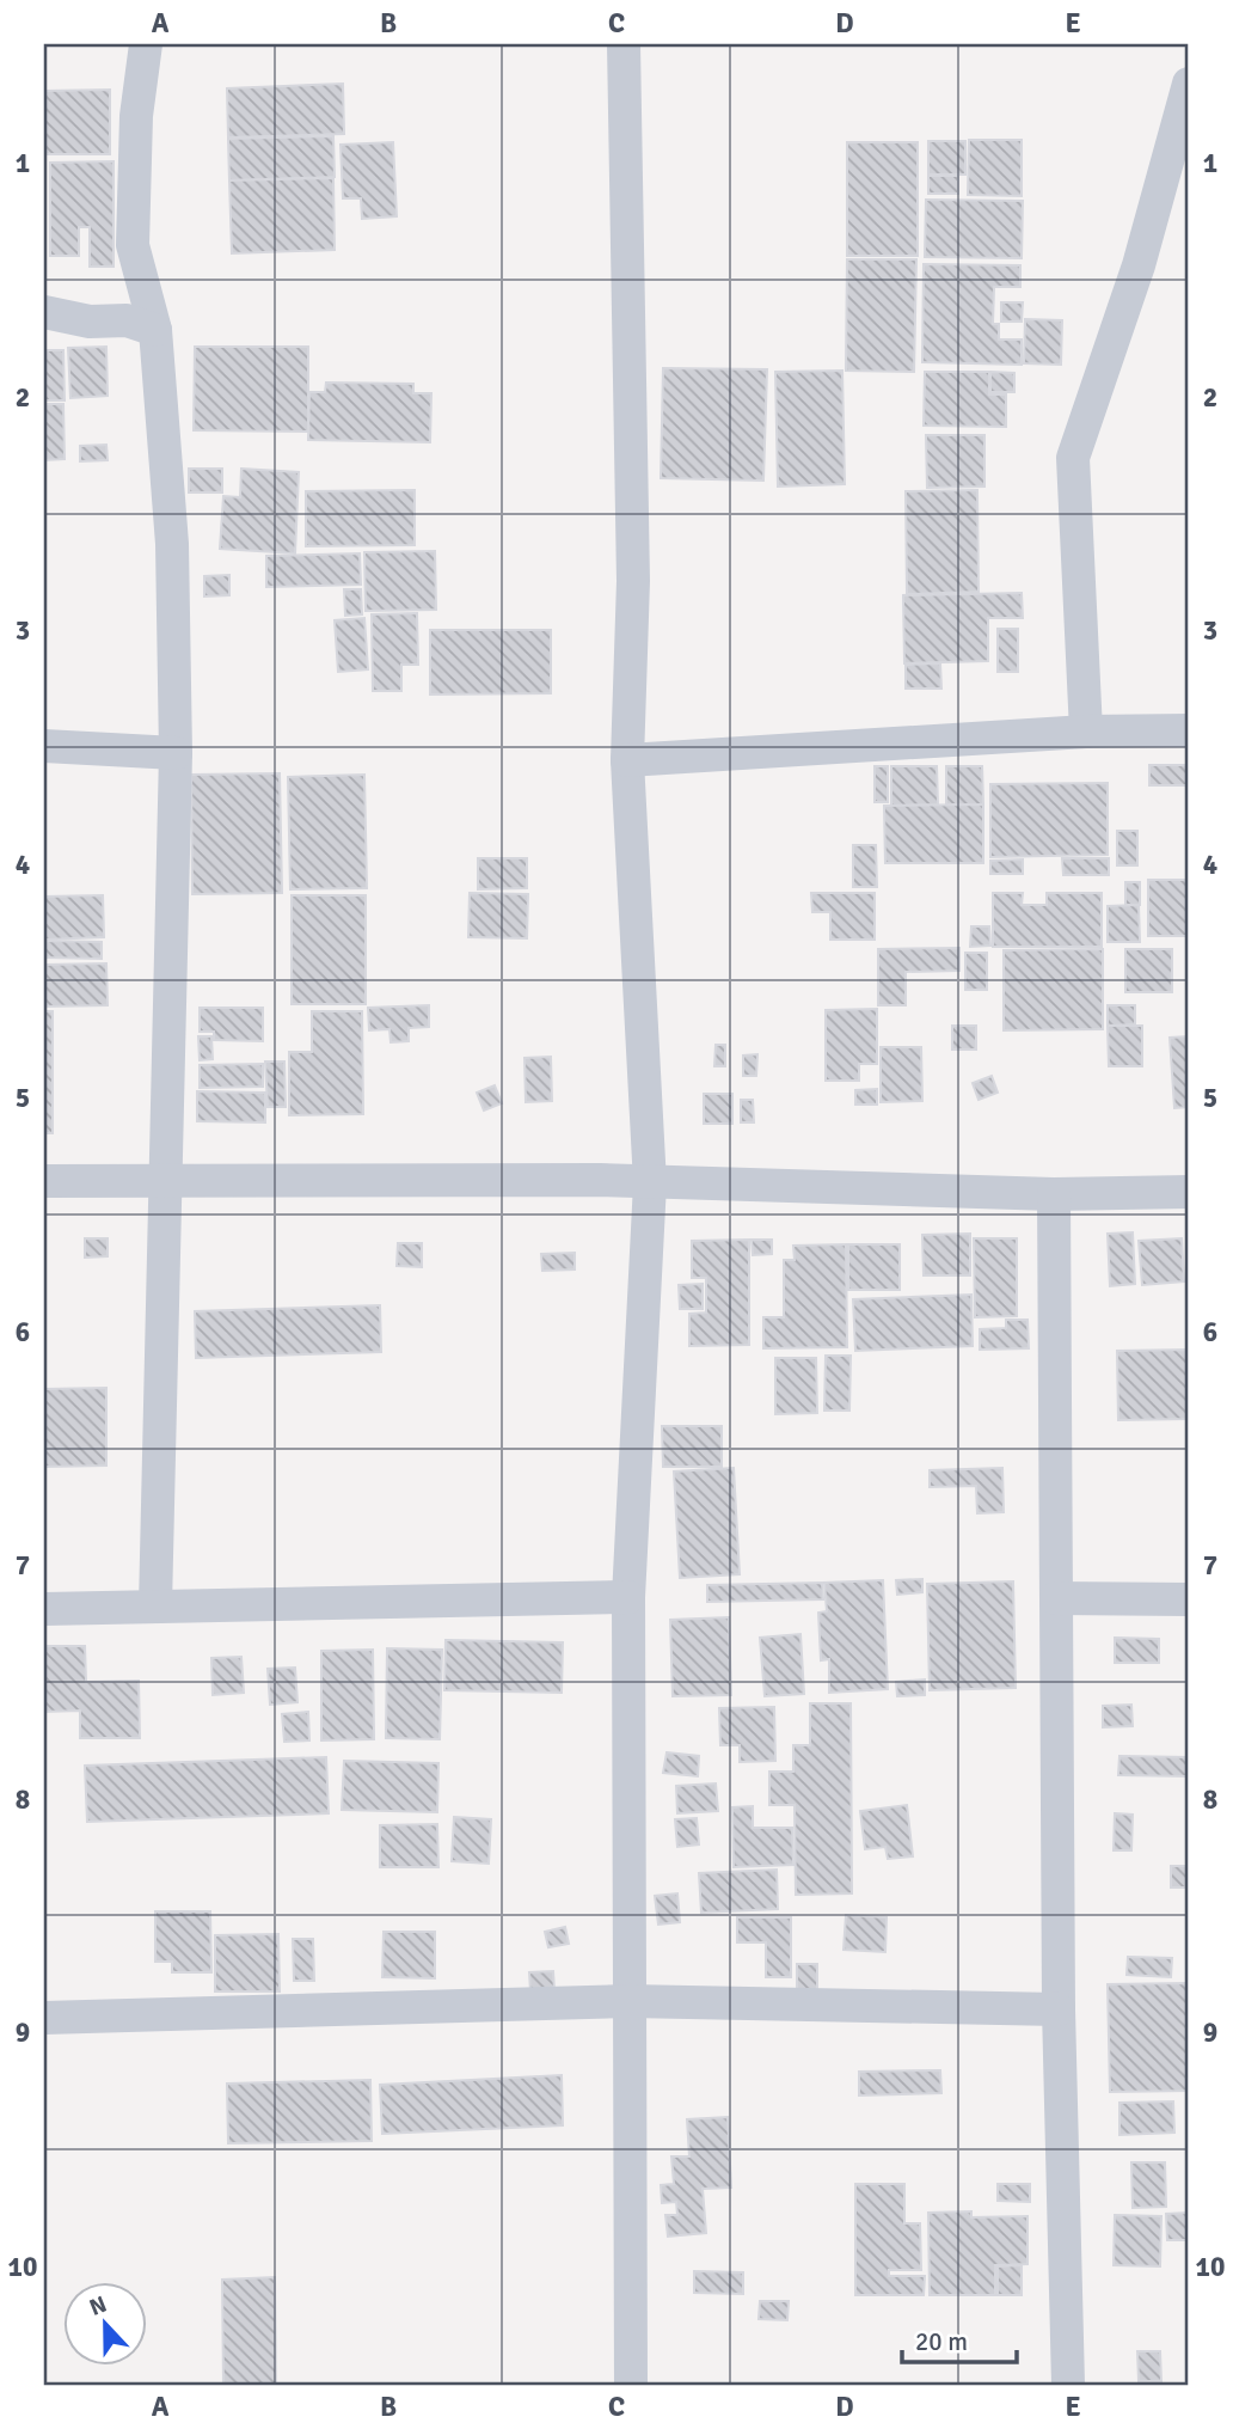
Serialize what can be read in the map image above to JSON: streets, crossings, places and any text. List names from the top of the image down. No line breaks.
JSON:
{"scale_bar":"20 m","north":"top","grid":{"columns":["A","B","C","D","E"],"rows":["1","2","3","4","5","6","7","8","9","10"]}}
